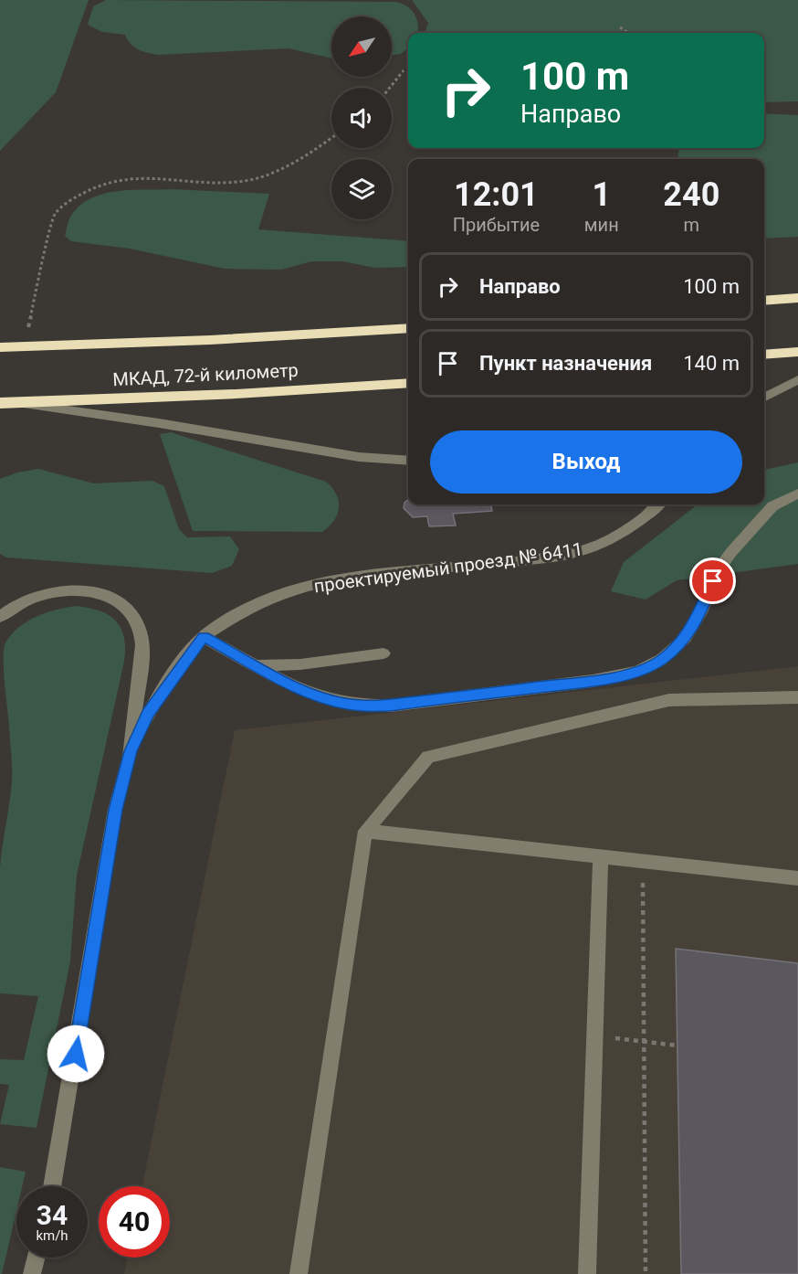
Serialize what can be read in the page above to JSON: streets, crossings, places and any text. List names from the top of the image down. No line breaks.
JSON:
{"streets":{"highway":["МКАД, 72-й километр"],"street":["проектируемый проезд № 6411"]},"north":"bottom left","page":{"turn":["100 m","Направо"],"eta":["12:01","Прибытие","1","мин","240","m"],"list":[{"name":"Направо","value":"100 m"},{"name":"Пункт назначения","value":"140 m"}],"buttons":"Выход","speed":"34 km/h","limit":"40"}}
